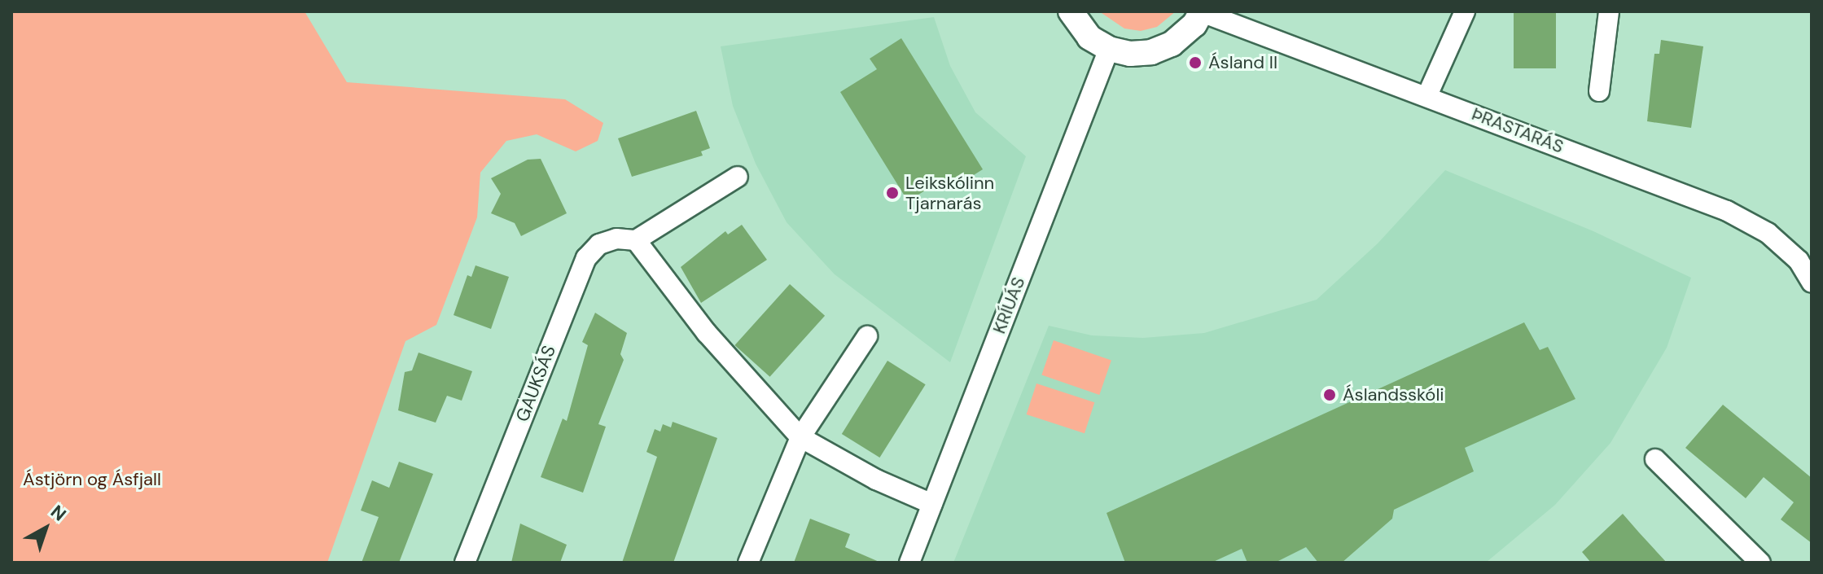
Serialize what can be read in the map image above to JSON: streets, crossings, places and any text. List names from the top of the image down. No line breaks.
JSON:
{"streets":{"street":["ÞRASTARÁS","KRÍUÁS","GAUKSÁS"]},"parks":["Ástjörn og Ásfjall"],"places":["Ásland II","Leikskólinn Tjarnarás","Áslandsskóli"],"north":"top right"}
